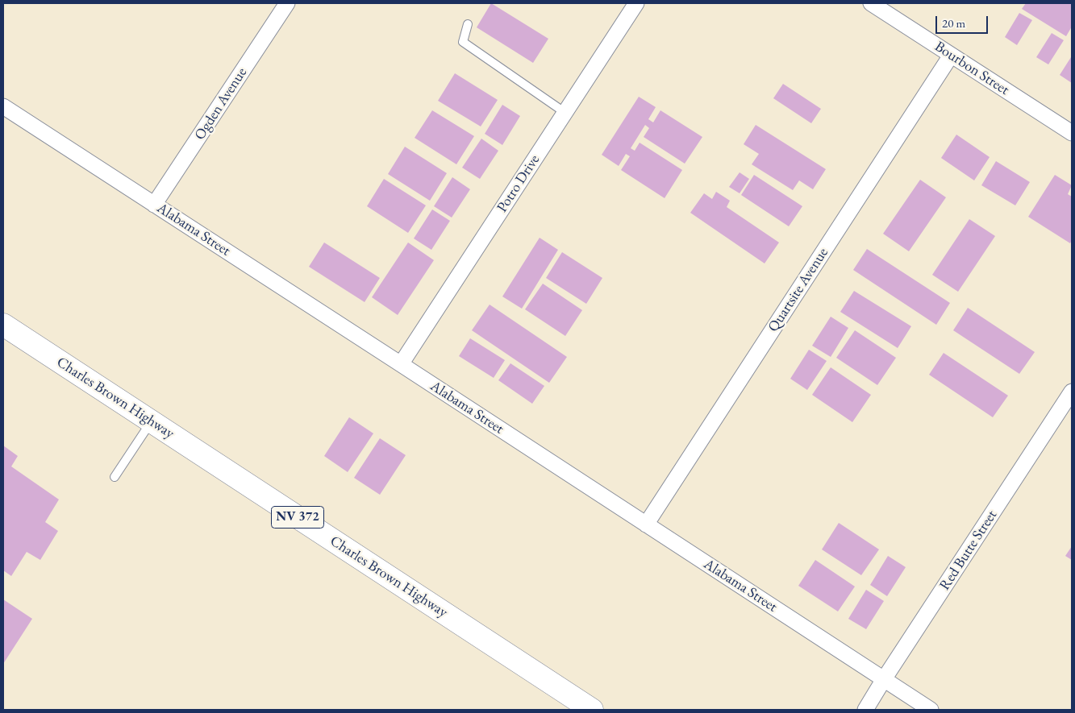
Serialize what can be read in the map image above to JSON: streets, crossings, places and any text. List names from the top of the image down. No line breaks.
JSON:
{"streets":{"main road":["Charles Brown Highway","NV 372"],"street":["Bourbon Street","Ogden Avenue","Potro Drive","Alabama Street","Quartsite Avenue","Red Butte Street"]},"crossings":[["Bourbon Street","Quartsite Avenue"],["Ogden Avenue","Alabama Street"],["Potro Drive","Alabama Street"],["Alabama Street","Quartsite Avenue"],["Alabama Street","Red Butte Street"]],"scale_bar":"20 m"}
